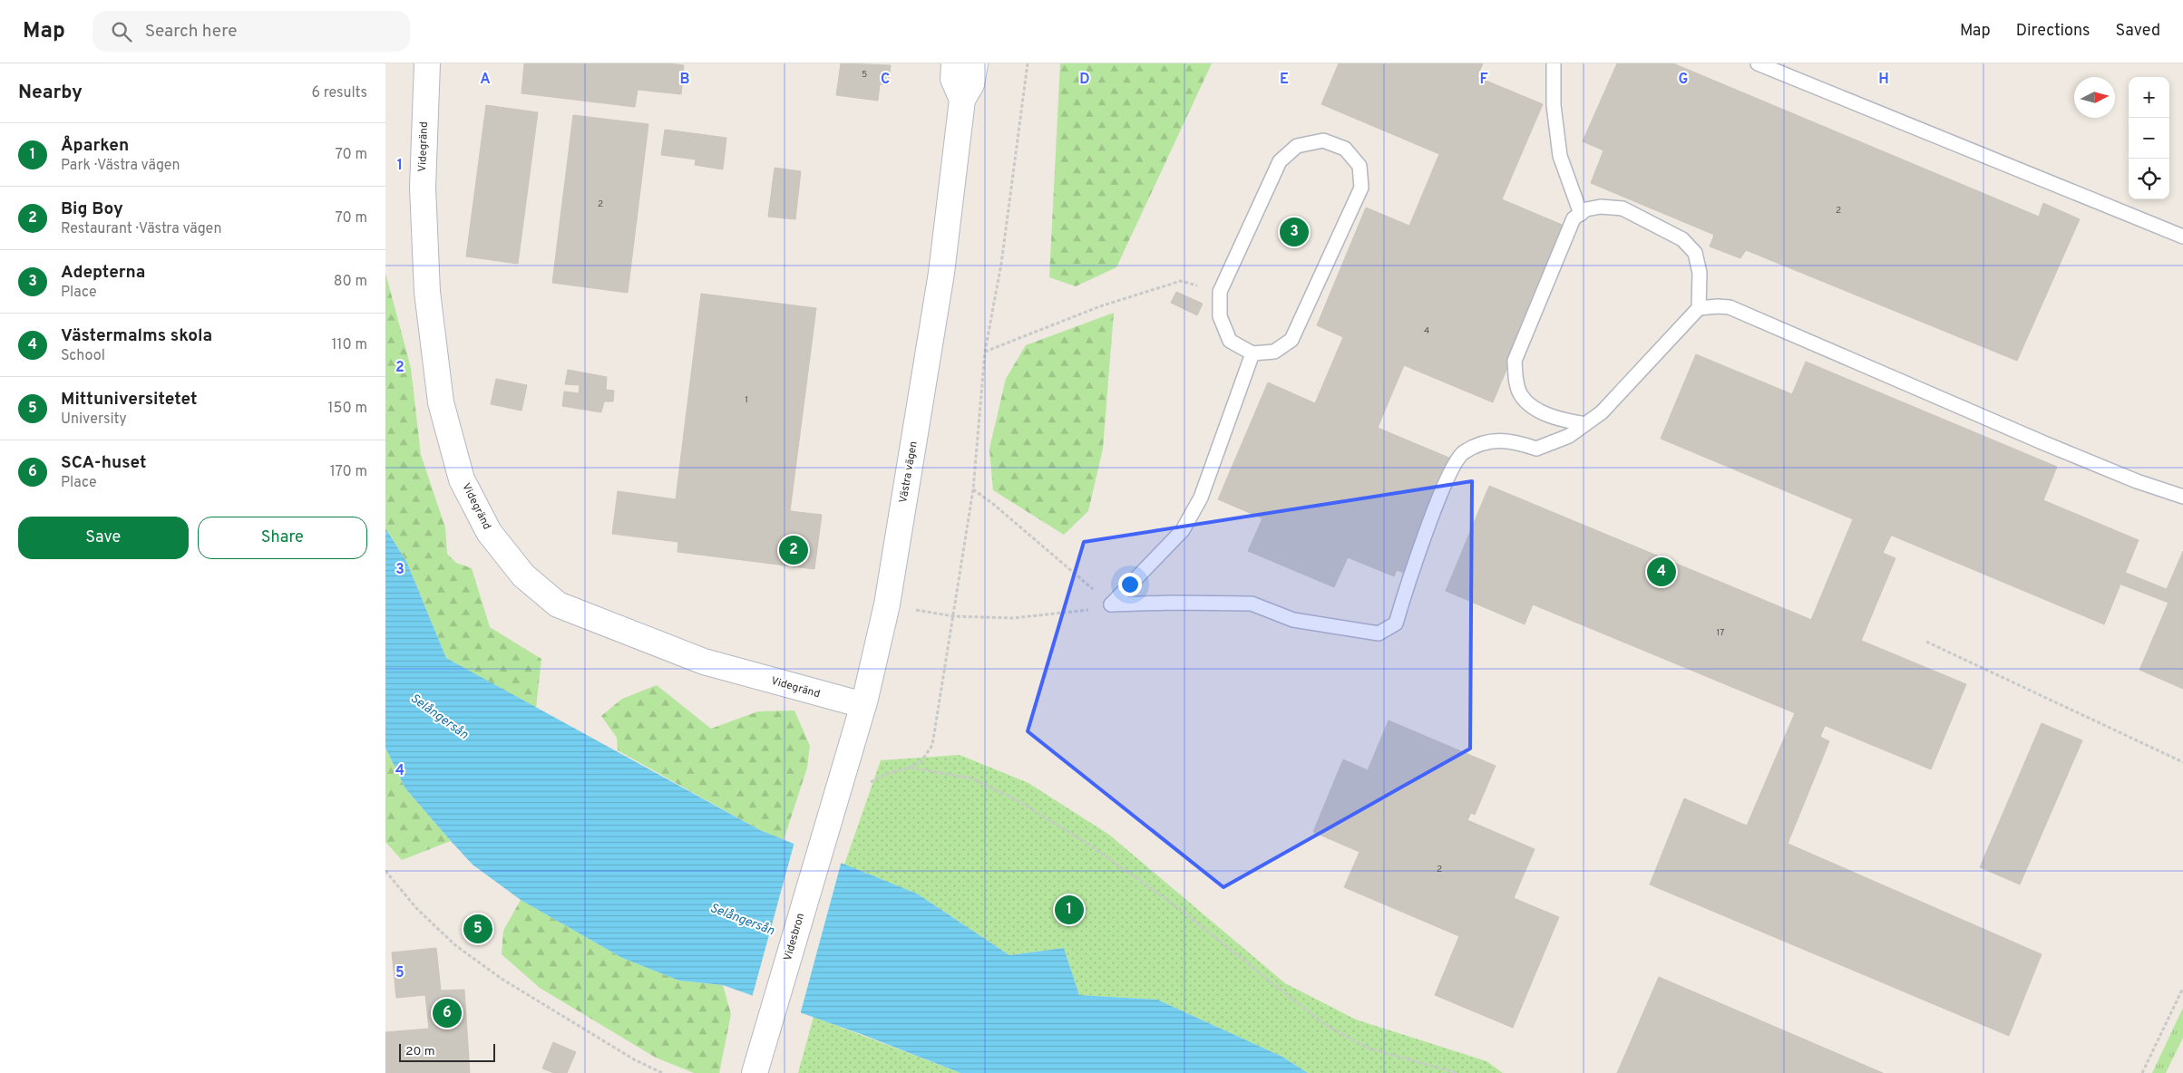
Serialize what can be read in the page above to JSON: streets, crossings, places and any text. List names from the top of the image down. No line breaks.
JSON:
{"streets":{"street":["Videgränd","Västra vägen","Videsbron"]},"crossings":[["Videgränd","Västra vägen"],["Västra vägen","Videsbron"]],"water":["Selångersån"],"house_numbers":["5","2","2","4","1","17","2"],"scale_bar":"20 m","north":"right","page":{"header":"Map","search":"Search here","nav":["Map","Directions","Saved"],"heading":["Nearby","6 results"],"map_buttons":["+","−"],"list":[{"mark":"1","name":"Åparken","note":"Park · Västra vägen","value":"70 m"},{"mark":"2","name":"Big Boy","note":"Restaurant · Västra vägen","value":"70 m"},{"mark":"3","name":"Adepterna","note":"Place","value":"80 m"},{"mark":"4","name":"Västermalms skola","note":"School","value":"110 m"},{"mark":"5","name":"Mittuniversitetet","note":"University","value":"150 m"},{"mark":"6","name":"SCA-huset","note":"Place","value":"170 m"}],"pins":["3","2","4","1","5","6"],"buttons":["Save","Share"],"scale":"20 m"},"grid":{"columns":["A","B","C","D","E","F","G","H"],"rows":["1","2","3","4","5"]}}
